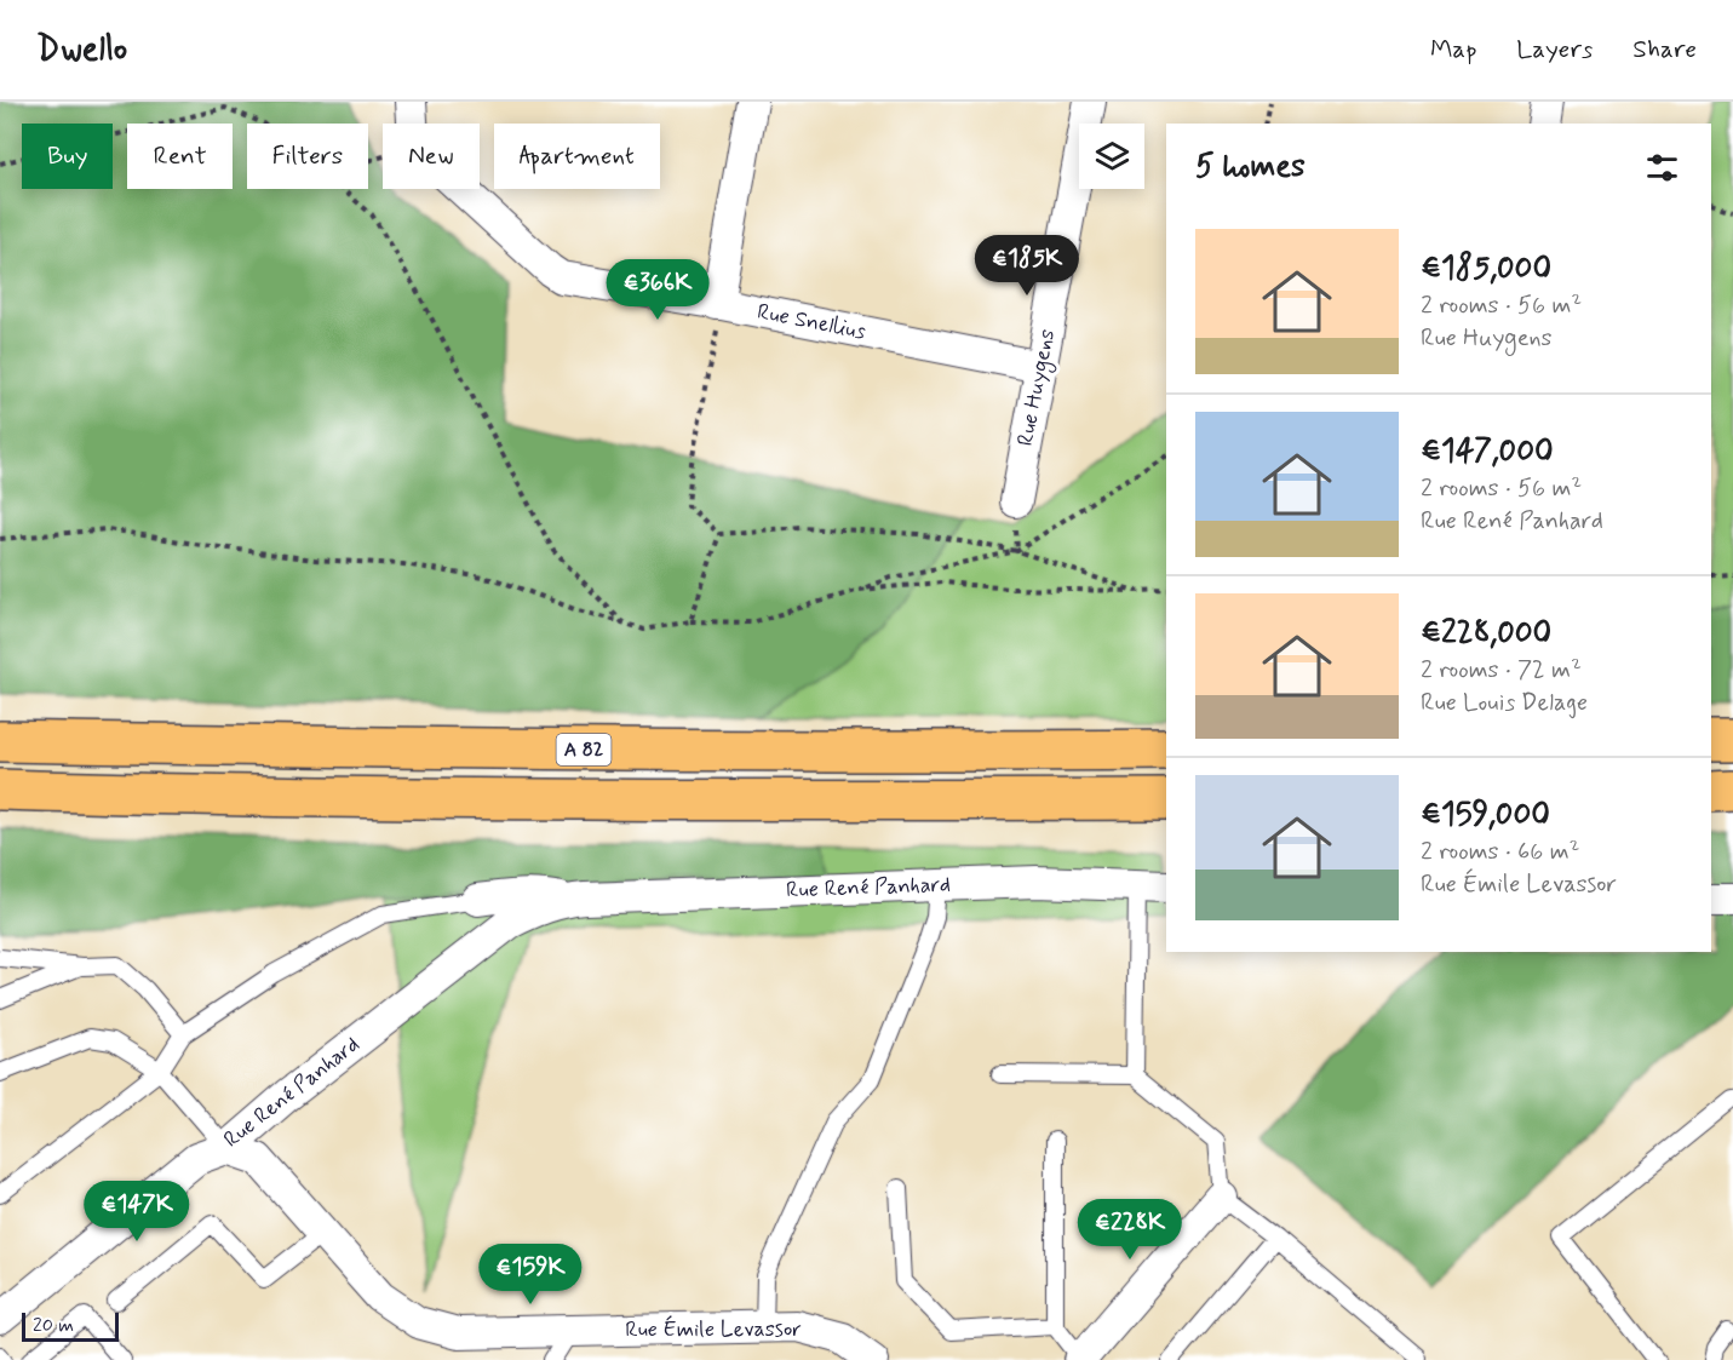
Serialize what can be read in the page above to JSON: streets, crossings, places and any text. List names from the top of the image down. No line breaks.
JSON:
{"streets":{"highway":["A 82"],"street":["Rue Snellius","Rue Huygens","Rue René Panhard","Rue Émile Levassor"]},"crossings":[["Rue Snellius","Rue Huygens"],["Rue René Panhard","Rue Émile Levassor"]],"scale_bar":"20 m","page":{"header":"Dwello","nav":["Map","Layers","Share"],"chip":["Buy","Rent","Filters","New","Apartment"],"heading":"5 homes","list":[{"name":"€185,000","note":"2 rooms · 56 m² · Rue Huygens"},{"name":"€147,000","note":"2 rooms · 56 m² · Rue René Panhard"},{"name":"€228,000","note":"2 rooms · 72 m² · Rue Louis Delage"},{"name":"€159,000","note":"2 rooms · 66 m² · Rue Émile Levassor"}],"price":["€185K","€366K","€147K","€228K","€159K"],"scale":"20 m"}}
